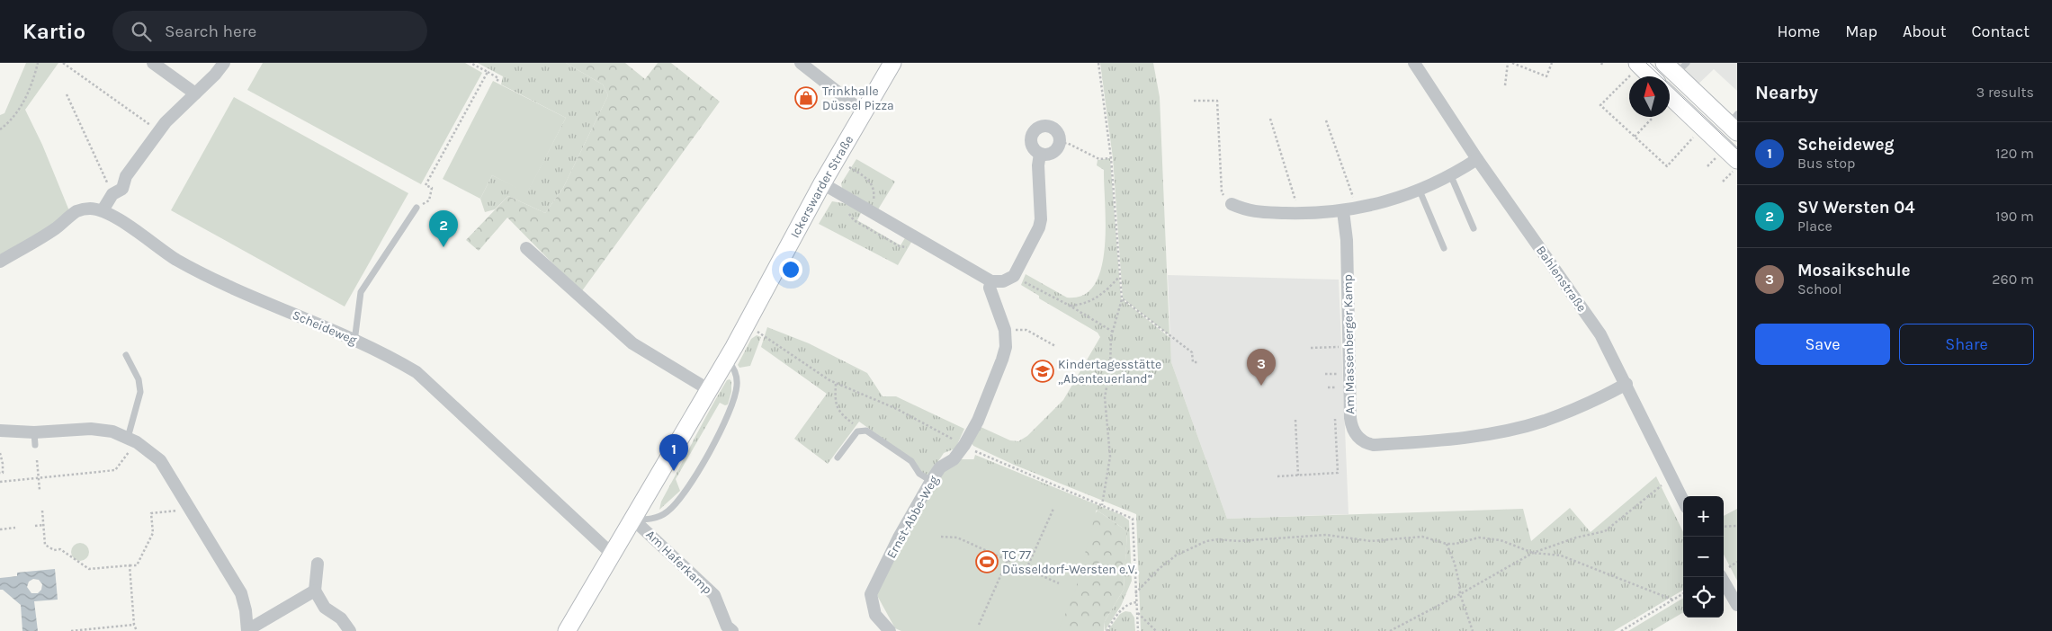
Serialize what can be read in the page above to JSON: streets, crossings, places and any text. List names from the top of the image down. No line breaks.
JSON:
{"streets":{"main road":["Ickerswarder Straße"],"street":["Bahlenstraße","Scheideweg","Am Massenberger Kamp","Ernst-Abbe-Weg","Am Haferkamp"]},"crossings":[["Ickerswarder Straße","Scheideweg"],["Ickerswarder Straße","Am Haferkamp"],["Bahlenstraße","Am Massenberger Kamp"]],"places":{"shop":["Trinkhalle Düssel Pizza"],"school or university":["Kindertagesstätte „Abenteuerland“"],"sports":["TC 77 Düsseldorf-Wersten e.V."]},"north":"top","page":{"header":"Kartio","search":"Search here","nav":["Home","Map","About","Contact"],"heading":["Nearby","3 results"],"list":[{"mark":"1","name":"Scheideweg","note":"Bus stop","value":"120 m"},{"mark":"2","name":"SV Wersten 04","note":"Place","value":"190 m"},{"mark":"3","name":"Mosaikschule","note":"School","value":"260 m"}],"pins":["2","3","1"],"buttons":["Save","Share"],"map_buttons":["+","−"]}}
